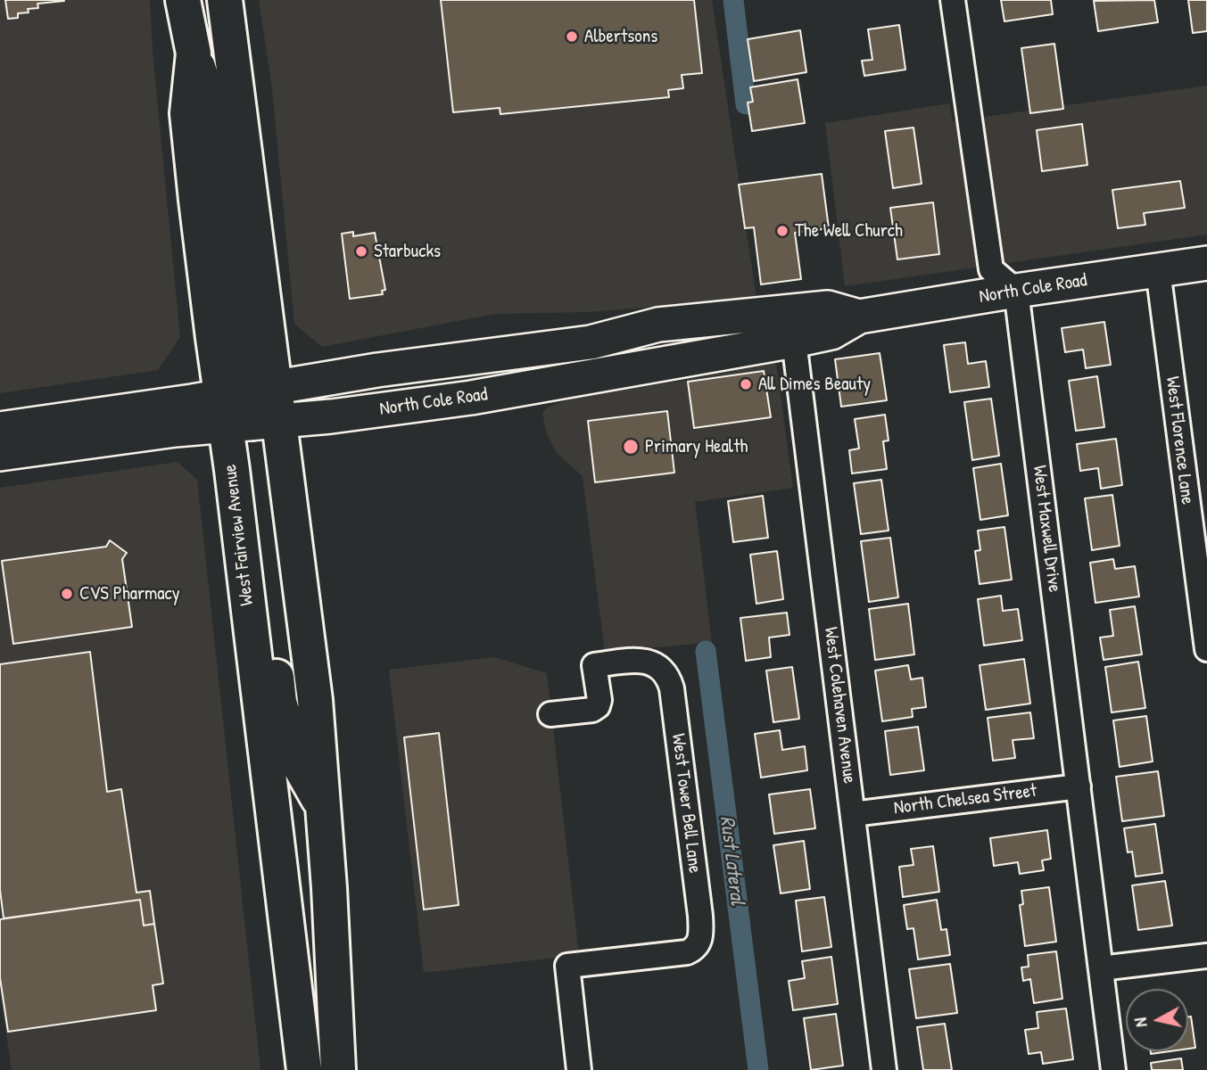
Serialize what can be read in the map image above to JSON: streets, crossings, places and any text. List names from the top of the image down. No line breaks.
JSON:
{"streets":{"main road":["North Cole Road","West Fairview Avenue"],"street":["West Florence Lane","West Maxwell Drive","West Colehaven Avenue","North Chelsea Street","West Tower Bell Lane"]},"crossings":[["North Cole Road","West Florence Lane"],["North Cole Road","West Maxwell Drive"],["North Cole Road","West Fairview Avenue"],["North Cole Road","West Colehaven Avenue"],["West Maxwell Drive","North Chelsea Street"],["West Colehaven Avenue","North Chelsea Street"]],"water":["Rust Lateral"],"places":["Albertsons","The Well Church","Starbucks","All Dimes Beauty","Primary Health","CVS Pharmacy"],"north":"left"}
